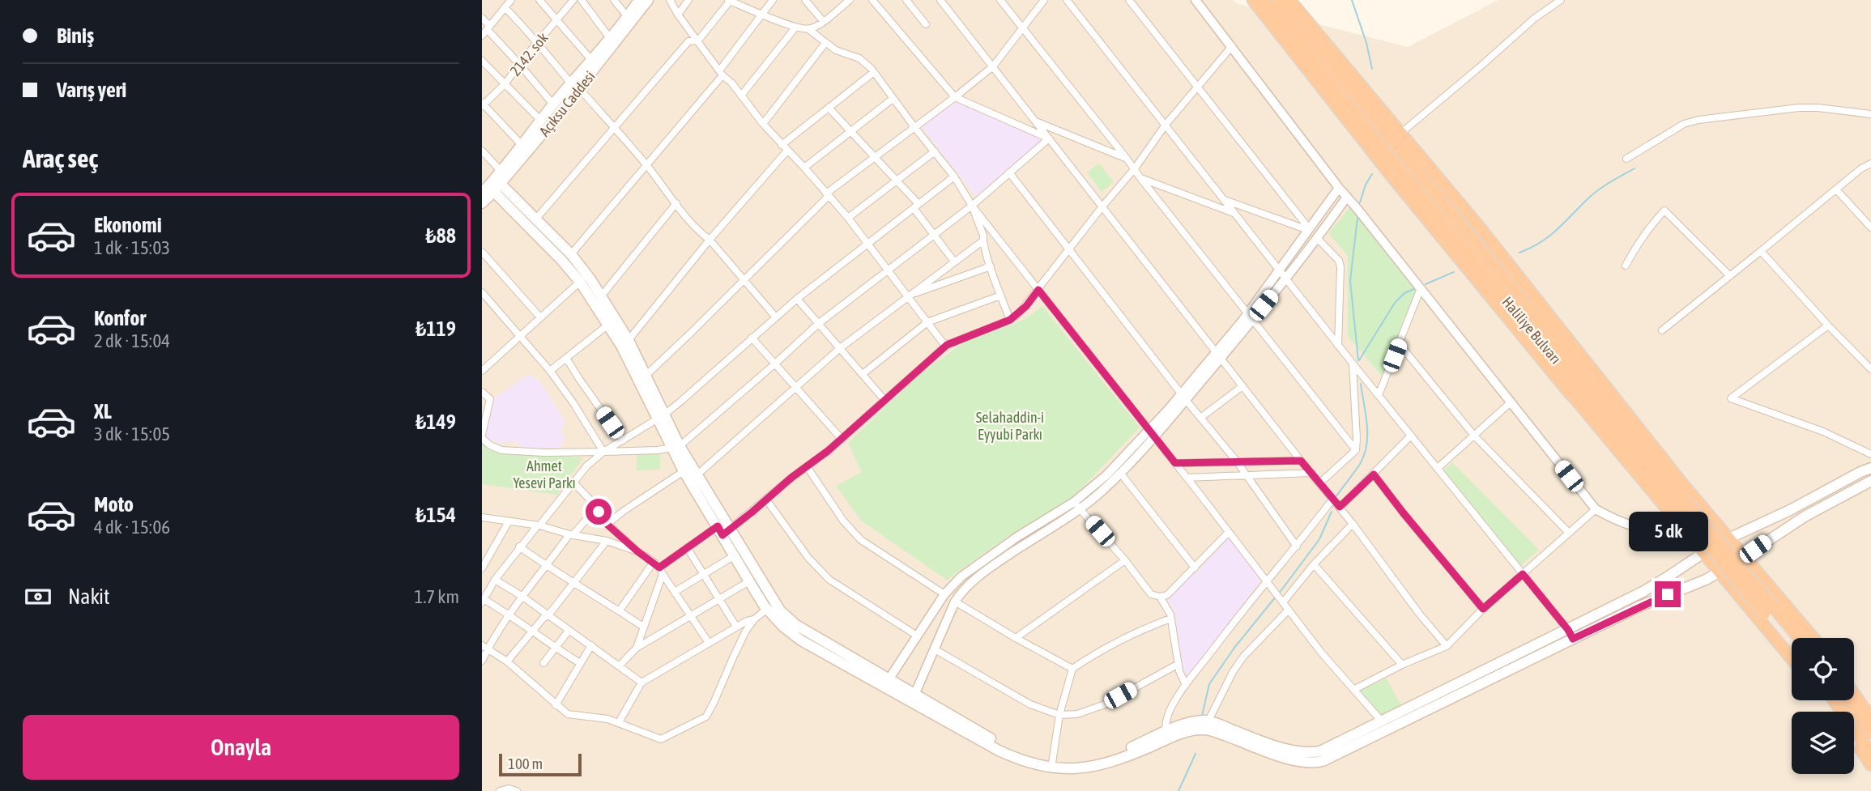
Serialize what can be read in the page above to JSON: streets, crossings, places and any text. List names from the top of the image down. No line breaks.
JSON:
{"streets":{"highway":["Haliliye Bulvarı"],"main road":["Açıksu Caddesi"],"street":["2142. sok"]},"parks":["Selahaddin-i Eyyubi Parkı","Ahmet Yesevi Parkı"],"scale_bar":"100 m","page":{"banner":["Biniş","Varış yeri"],"heading":"Araç seç","list":[{"name":"Ekonomi","note":"1 dk · 15:03","value":"₺88"},{"name":"Konfor","note":"2 dk · 15:04","value":"₺119"},{"name":"XL","note":"3 dk · 15:05","value":"₺149"},{"name":"Moto","note":"4 dk · 15:06","value":"₺154"}],"bubble":"5 dk","pay":["Nakit","1.7 km"],"buttons":"Onayla","scale":"100 m"}}
